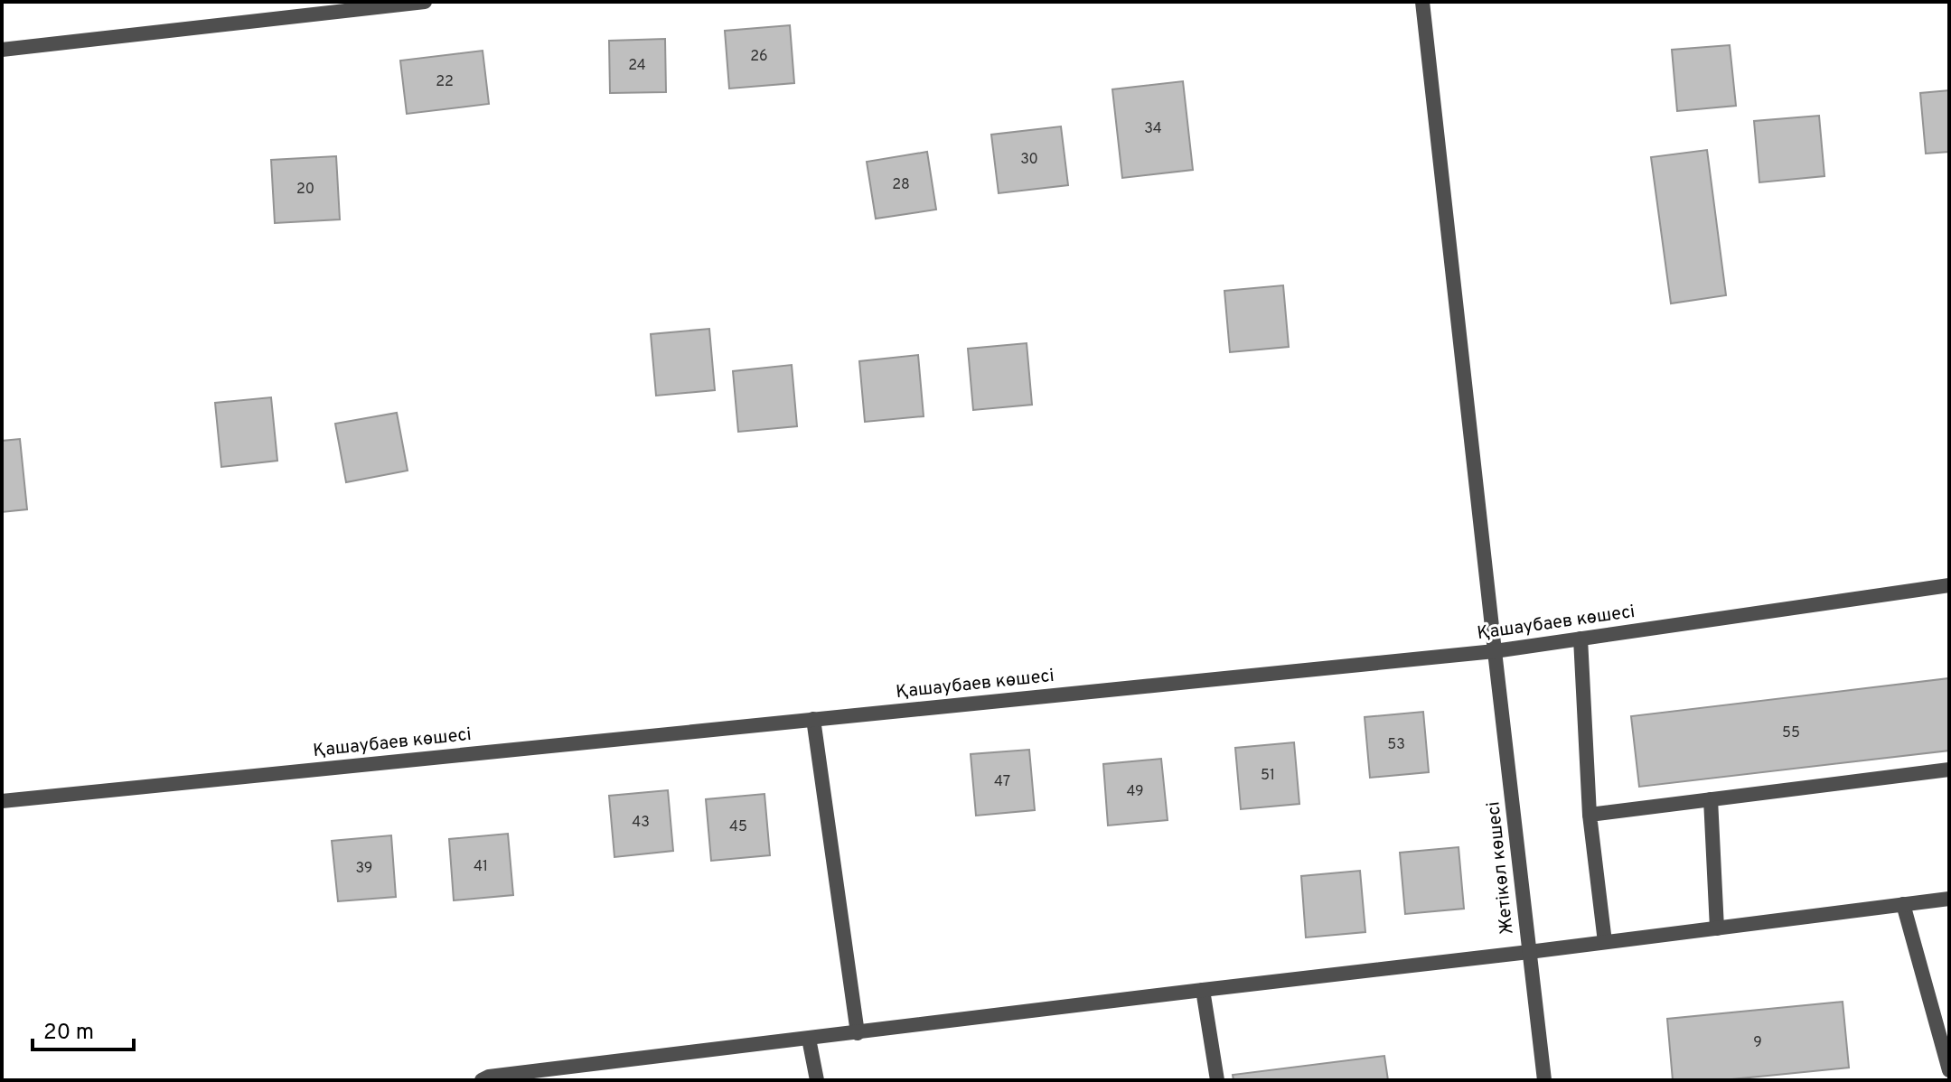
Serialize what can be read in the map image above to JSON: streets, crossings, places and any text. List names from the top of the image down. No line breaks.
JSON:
{"streets":{"street":["Қашаубаев көшесі","Жетікөл көшесі"]},"crossings":[["Қашаубаев көшесі","Жетікөл көшесі"]],"house_numbers":["26","24","22","34","30","28","20","55","53","51","47","49","43","45","41","39","9"],"scale_bar":"20 m"}
